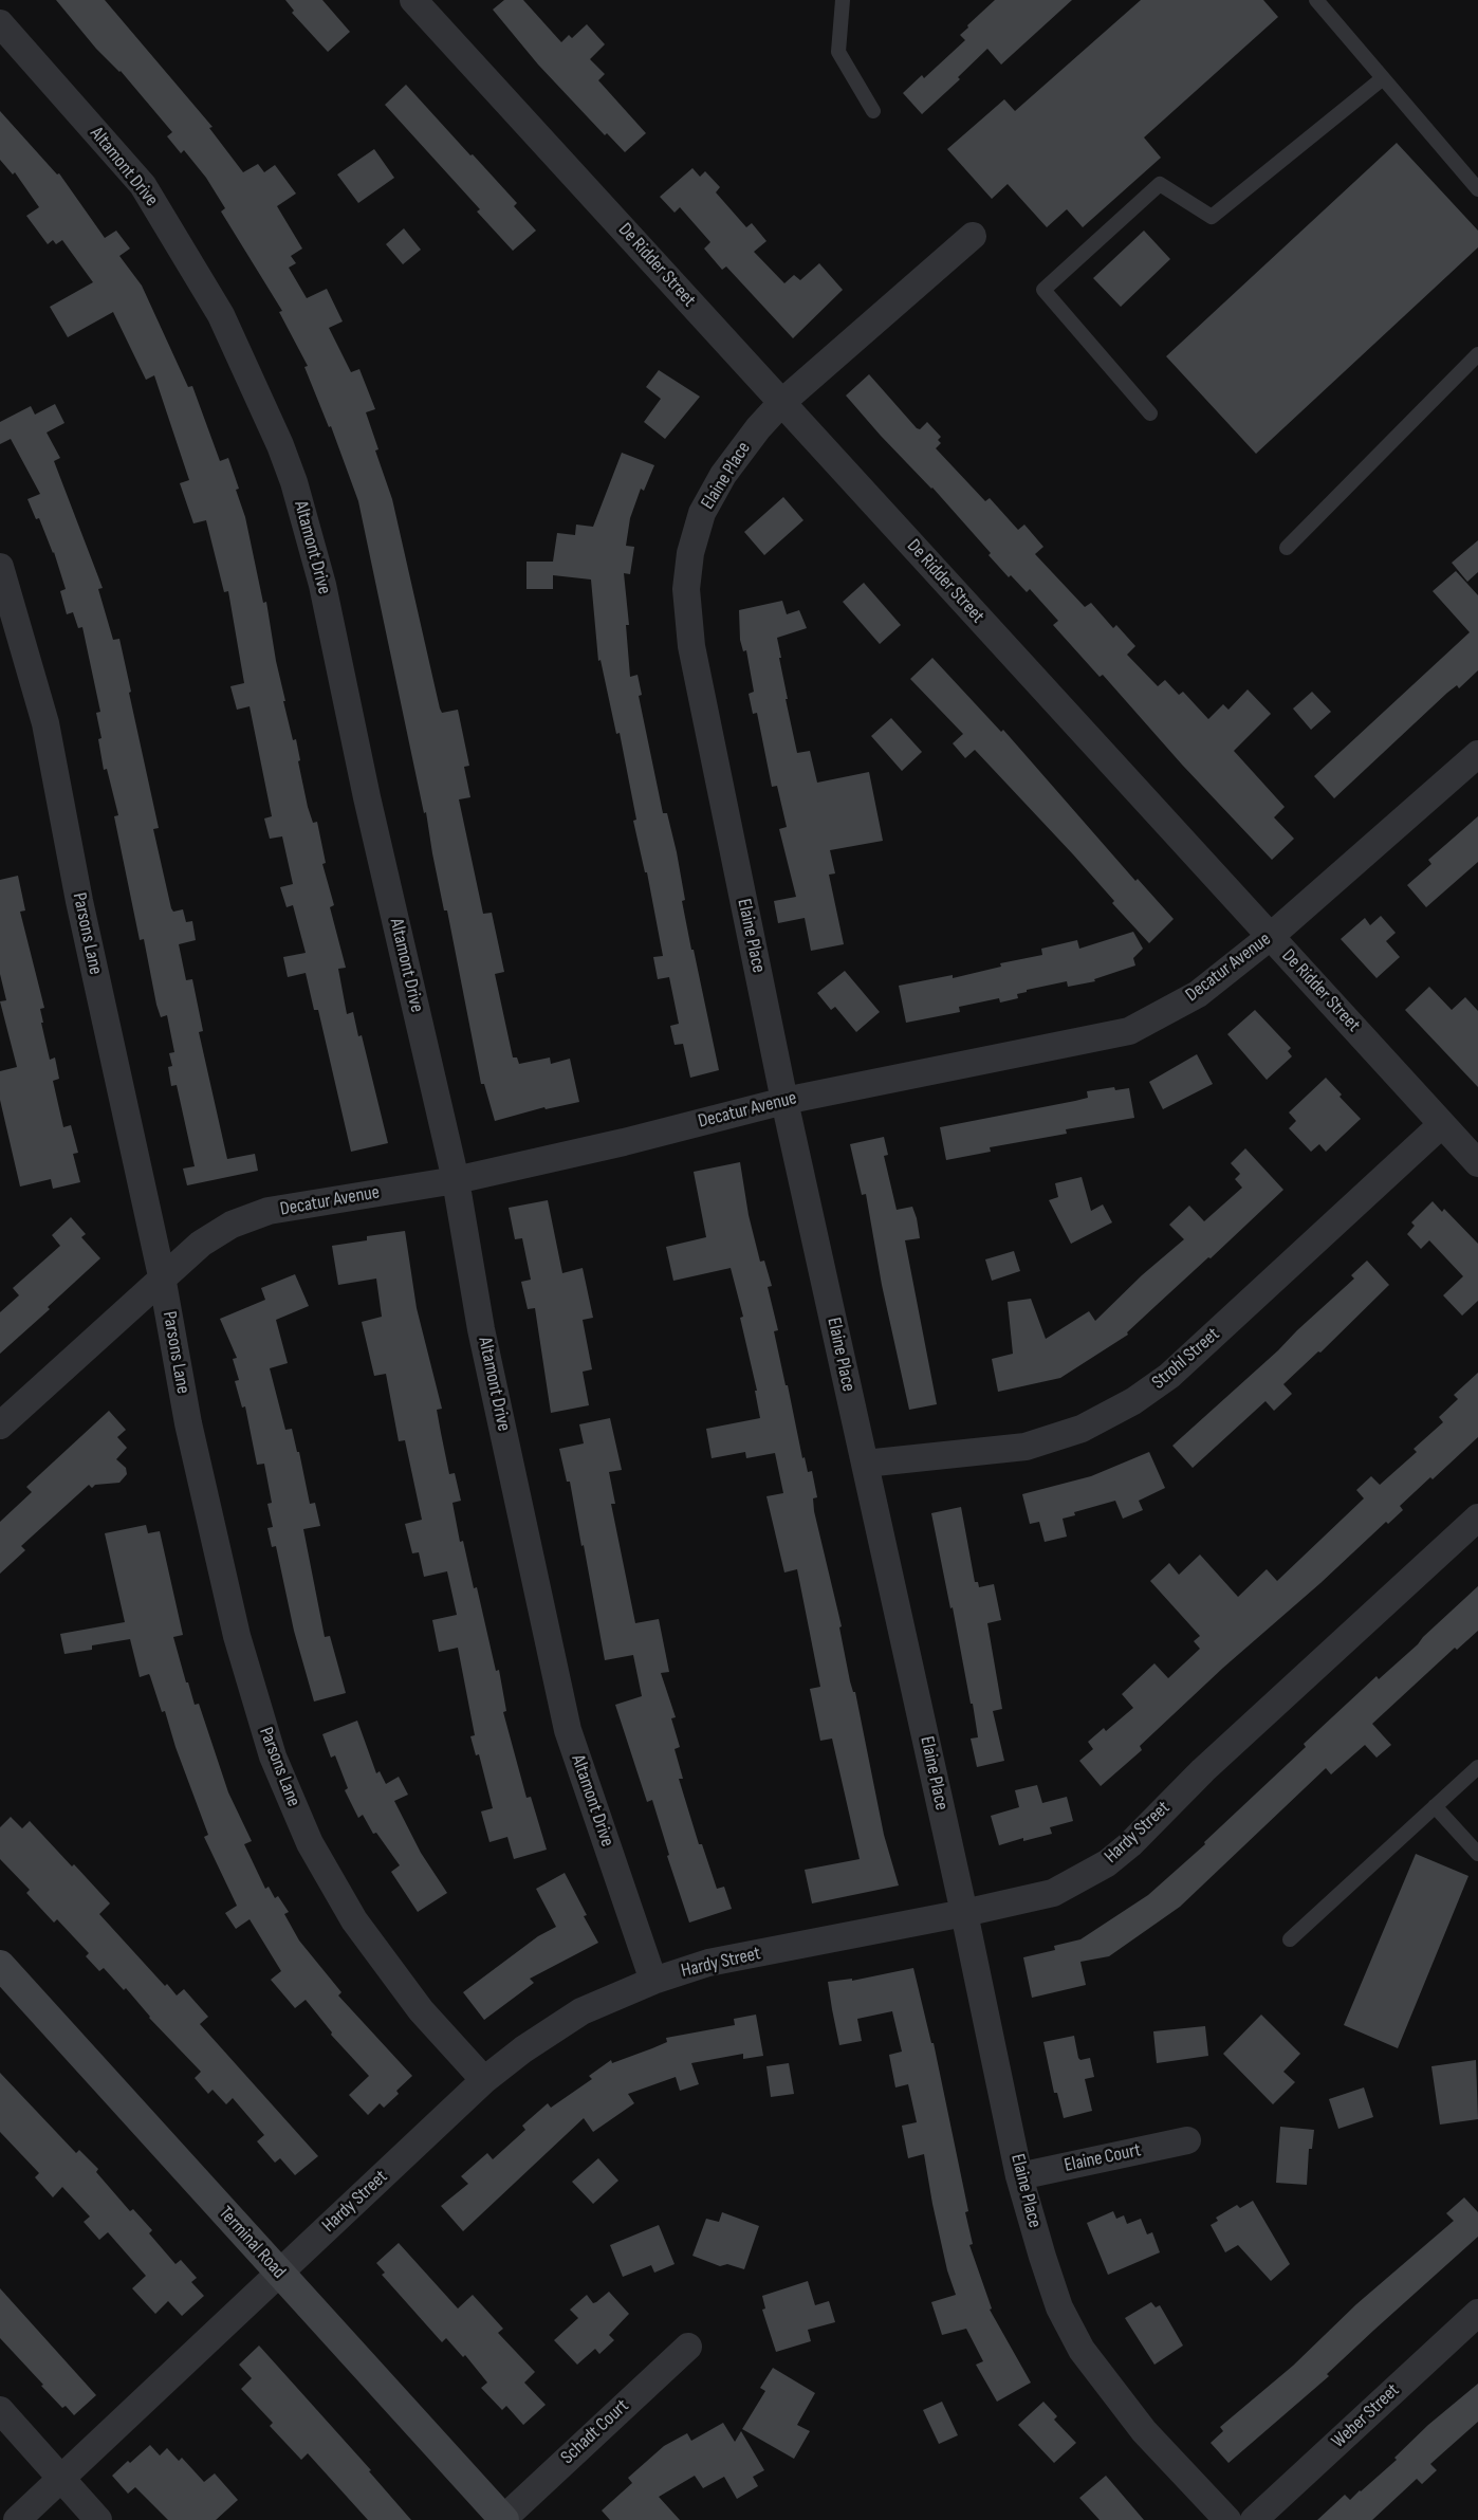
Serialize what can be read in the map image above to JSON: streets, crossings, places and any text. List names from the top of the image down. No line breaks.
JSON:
{"streets":{"main road":["Terminal Road"],"street":["Altamont Drive","De Ridder Street","Elaine Place","Parsons Lane","Decatur Avenue","Strohl Street","Hardy Street","Elaine Court","Weber Street","Schadt Court"]},"crossings":[["Altamont Drive","Decatur Avenue"],["Altamont Drive","Hardy Street"],["De Ridder Street","Elaine Place"],["De Ridder Street","Decatur Avenue"],["De Ridder Street","Strohl Street"],["Elaine Place","Decatur Avenue"],["Elaine Place","Strohl Street"],["Elaine Place","Hardy Street"],["Elaine Place","Elaine Court"],["Parsons Lane","Decatur Avenue"],["Parsons Lane","Hardy Street"],["Hardy Street","Terminal Road"],["Terminal Road","Schadt Court"]]}
